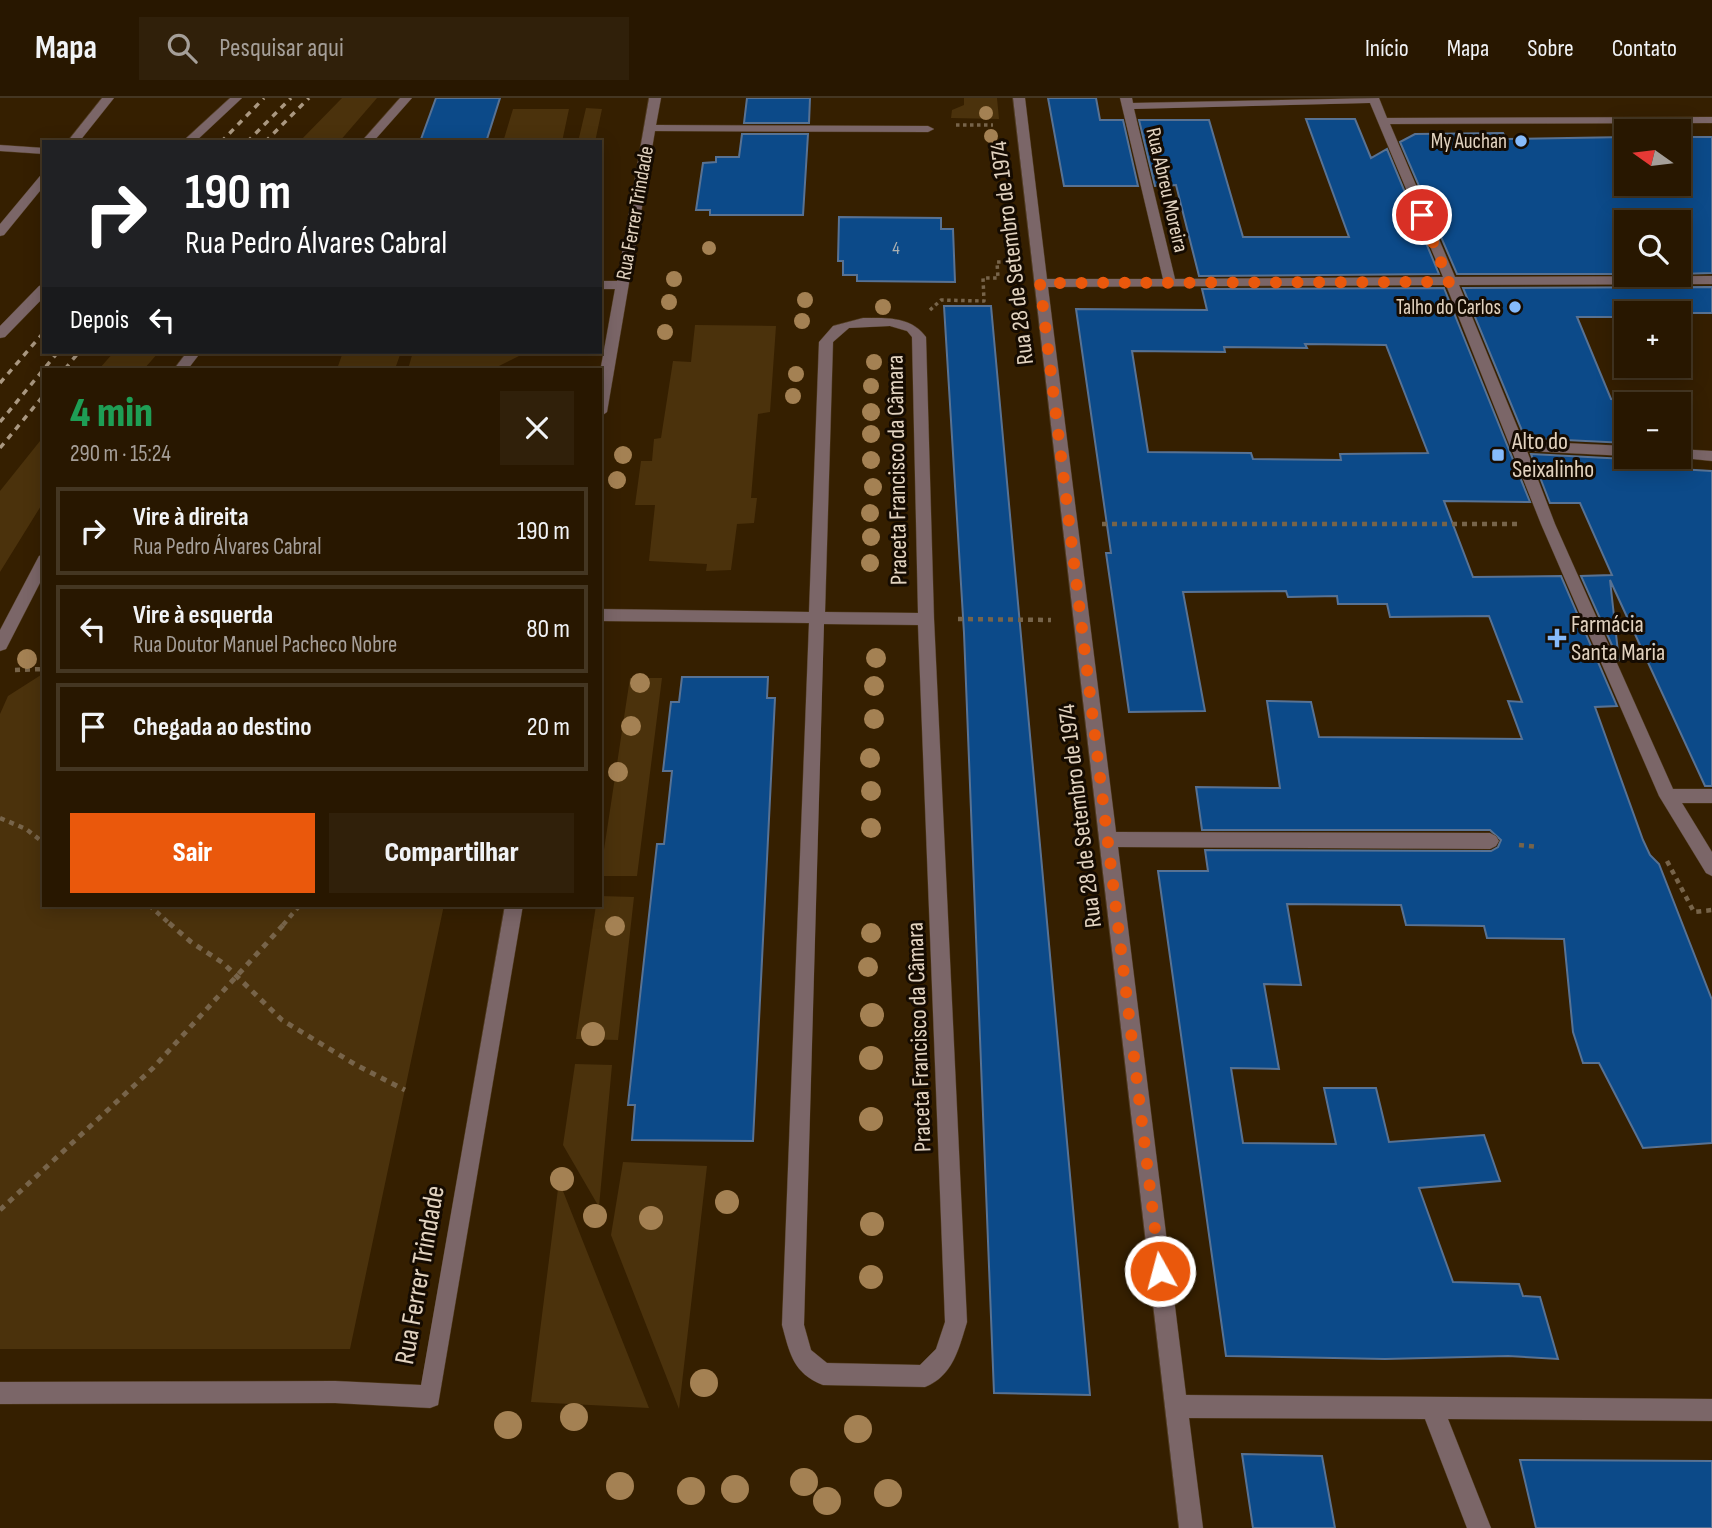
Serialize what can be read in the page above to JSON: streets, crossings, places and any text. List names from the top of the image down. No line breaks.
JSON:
{"streets":{"street":["Rua Abreu Moreira","Rua Ferrer Trindade","Rua 28 de Setembro de 1974","Praceta Francisco da Câmara"]},"places":{"other":["My Auchan","Talho do Carlos"],"transit":["Alto do Seixalinho"],"health":["Farmácia Santa Maria"]},"house_numbers":["4"],"north":"left","page":{"header":"Mapa","search":"Pesquisar aqui","nav":["Início","Mapa","Sobre","Contato"],"map_buttons":["+","−"],"turn":["190 m","Rua Pedro Álvares Cabral"],"then":"Depois","heading":["4 min","290 m · 15:24"],"list":[{"name":"Vire à direita","note":"Rua Pedro Álvares Cabral","value":"190 m"},{"name":"Vire à esquerda","note":"Rua Doutor Manuel Pacheco Nobre","value":"80 m"},{"name":"Chegada ao destino","value":"20 m"}],"buttons":["Sair","Compartilhar"]}}
